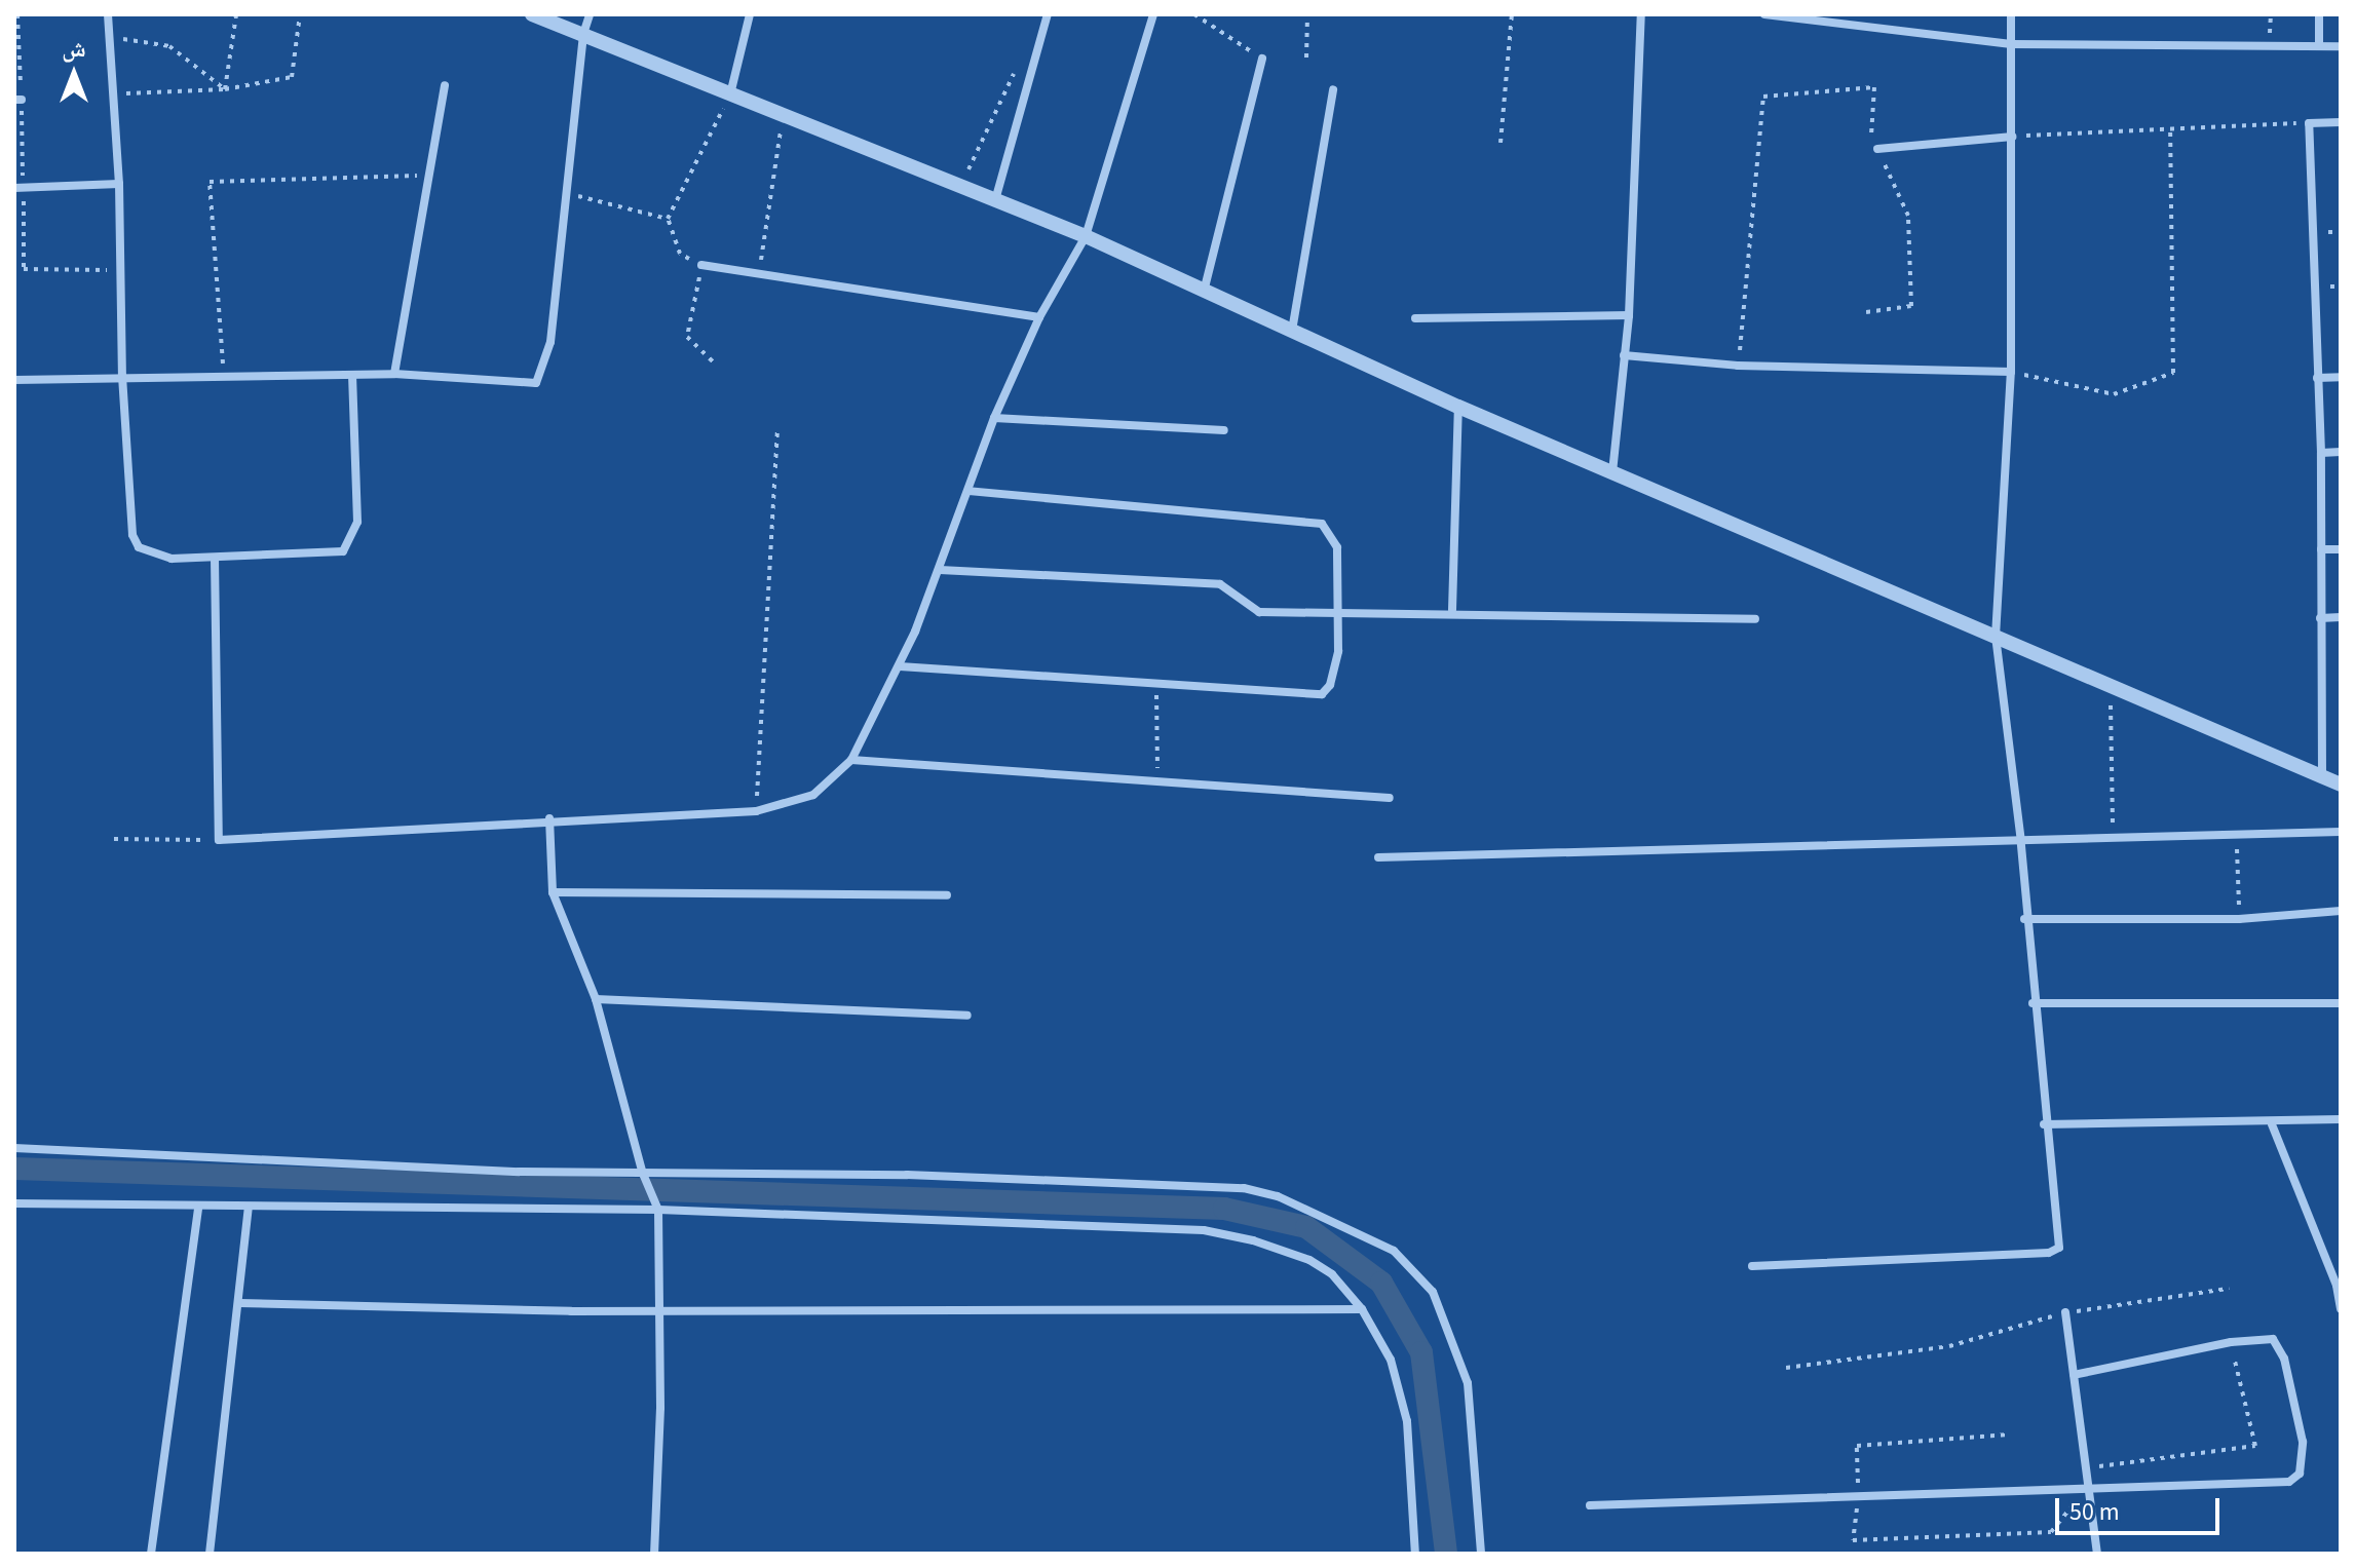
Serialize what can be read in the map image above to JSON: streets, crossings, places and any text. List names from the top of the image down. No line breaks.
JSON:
{"scale_bar":"50 m","north":"top"}
